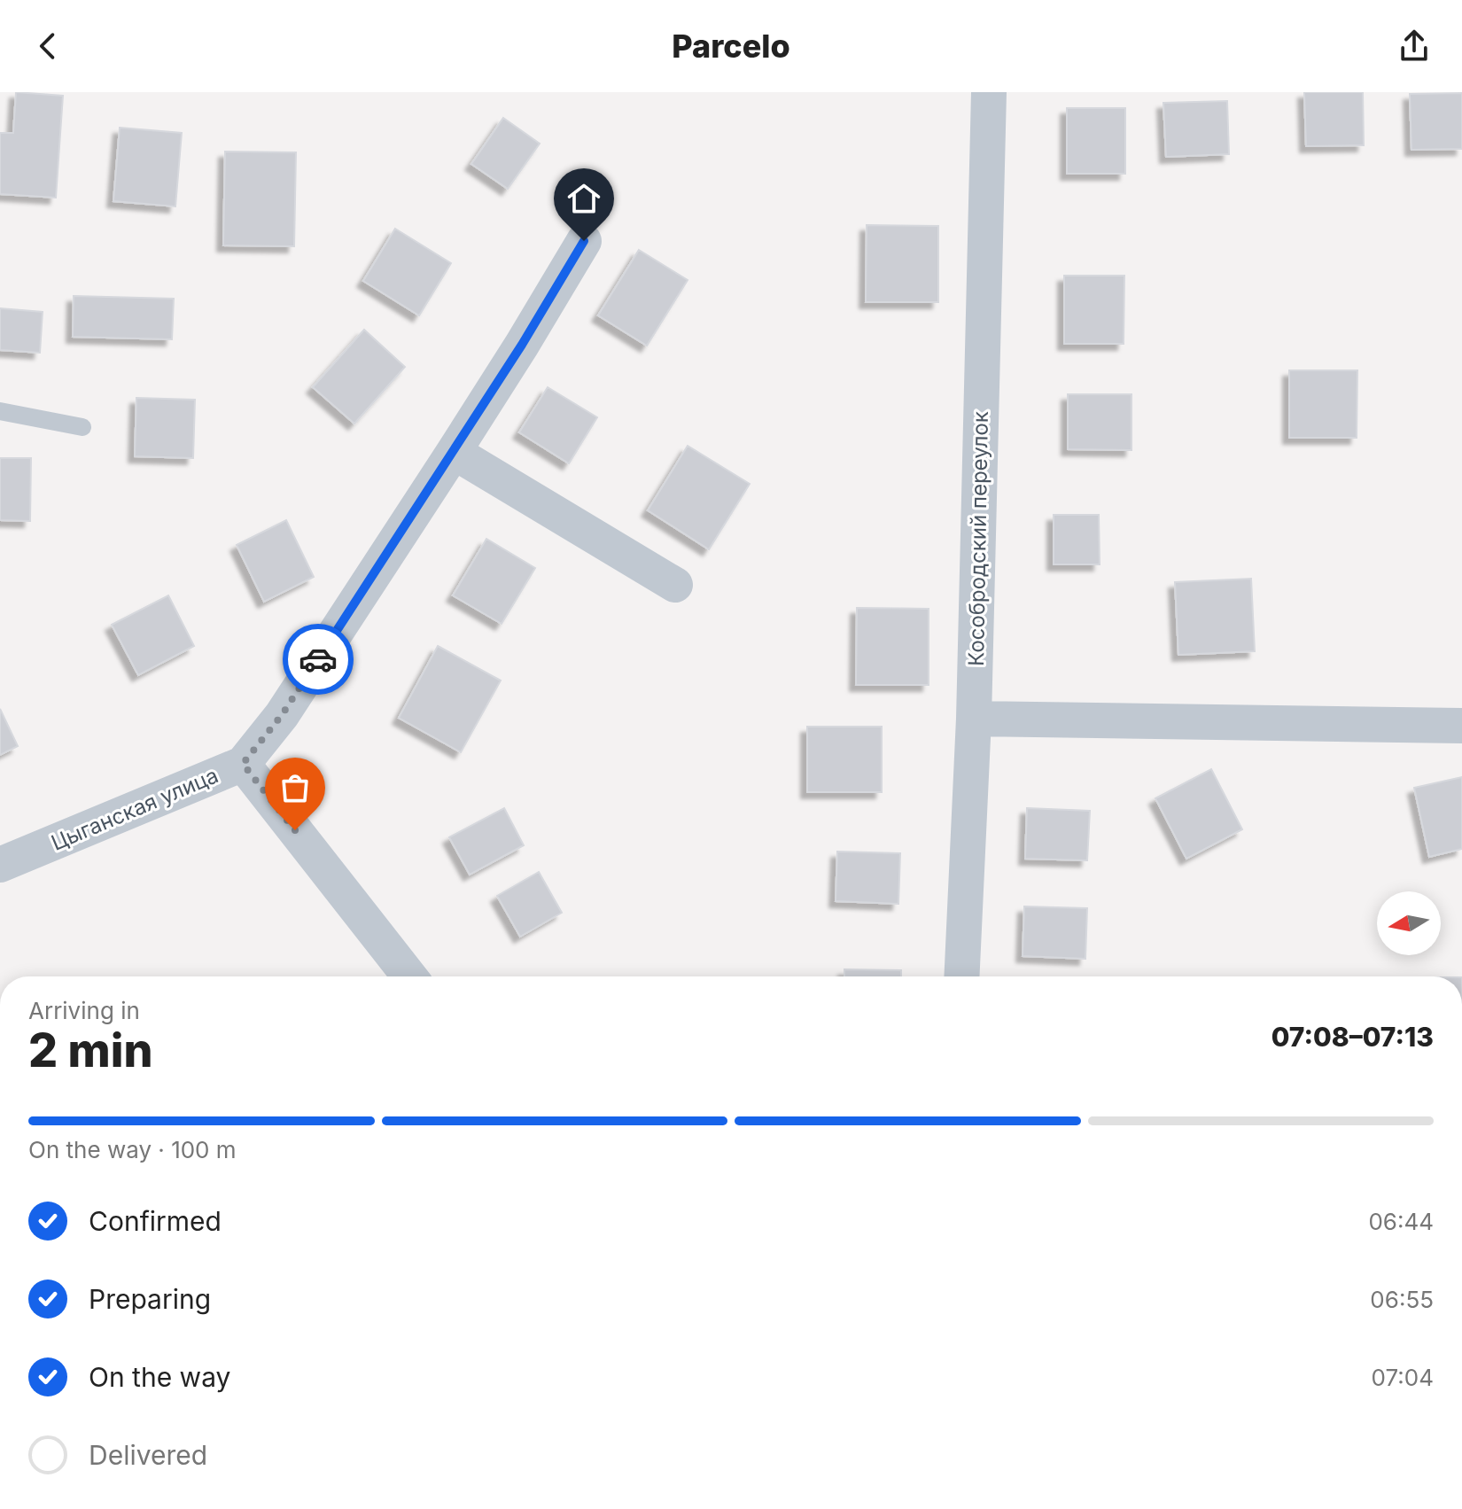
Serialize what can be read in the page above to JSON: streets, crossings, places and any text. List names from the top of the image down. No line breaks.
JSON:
{"streets":{"street":["Кособродский переулок","Цыганская улица"]},"north":"left","page":{"header":"Parcelo","heading":["2 min","Arriving in","07:08–07:13"],"bar":"On the way · 100 m","list":[["Confirmed","06:44"],["Preparing","06:55"],["On the way","07:04"],"Delivered"]}}
